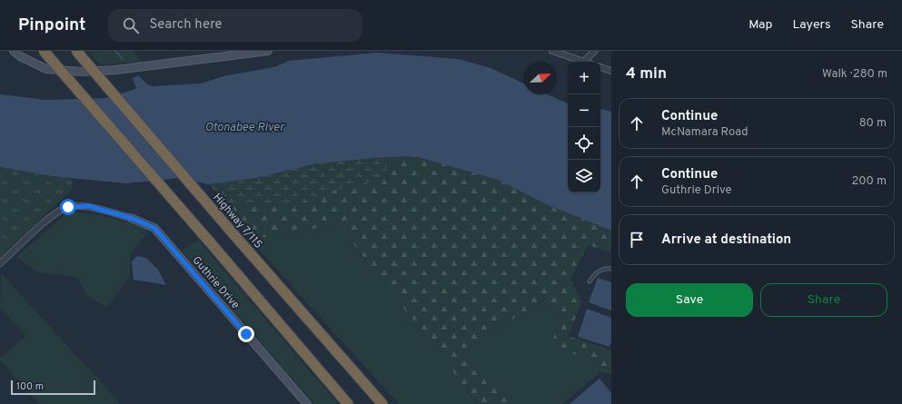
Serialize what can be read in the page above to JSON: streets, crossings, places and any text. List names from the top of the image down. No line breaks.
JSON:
{"streets":{"highway":["Highway 7/115"],"street":["Guthrie Drive"]},"water":["Otonabee River"],"scale_bar":"100 m","north":"top right","page":{"header":"Pinpoint","search":"Search here","nav":["Map","Layers","Share"],"heading":["4 min","Walk · 280 m"],"map_buttons":["+","−"],"list":[["Continue","McNamara Road","80 m"],["Continue","Guthrie Drive","200 m"],"Arrive at destination"],"buttons":["Save","Share"],"scale":"100 m"}}
